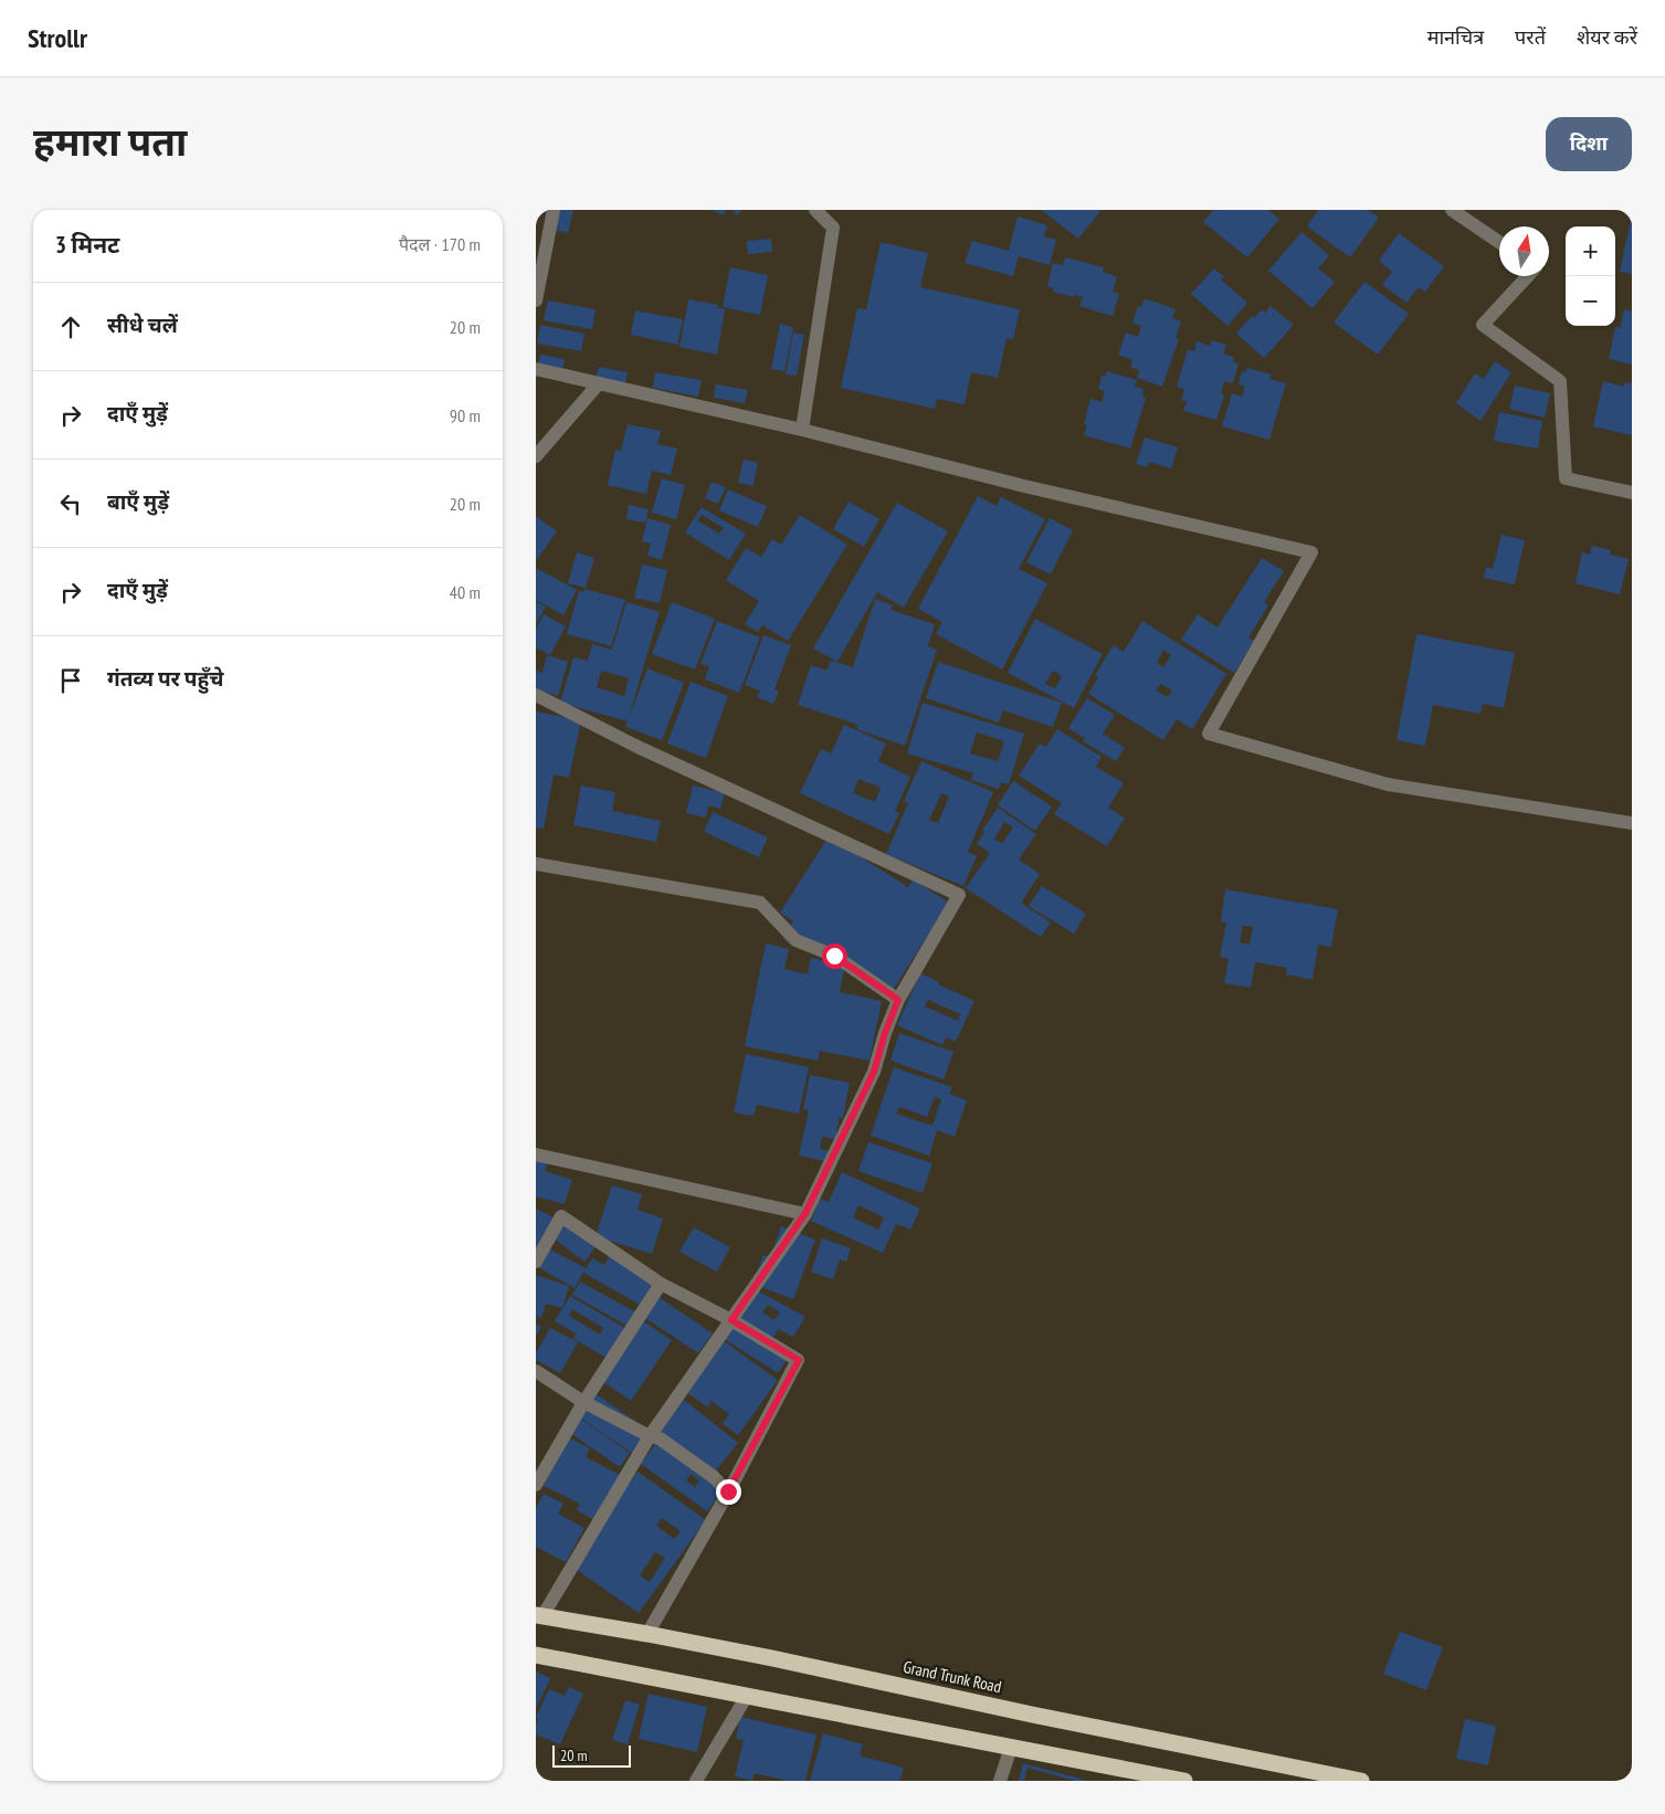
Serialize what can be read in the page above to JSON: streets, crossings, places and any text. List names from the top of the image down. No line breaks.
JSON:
{"streets":{"highway":["Grand Trunk Road"]},"scale_bar":"20 m","north":"top","page":{"header":"Strollr","nav":["मानचित्र","परतें","शेयर करें"],"title":"हमारा पता","buttons":"दिशा","heading":["3 मिनट","पैदल · 170 m"],"map_buttons":["+","−"],"list":[["सीधे चलें","20 m"],["दाएँ मुड़ें","90 m"],["बाएँ मुड़ें","20 m"],["दाएँ मुड़ें","40 m"],"गंतव्य पर पहुँचे"],"scale":"20 m"}}
